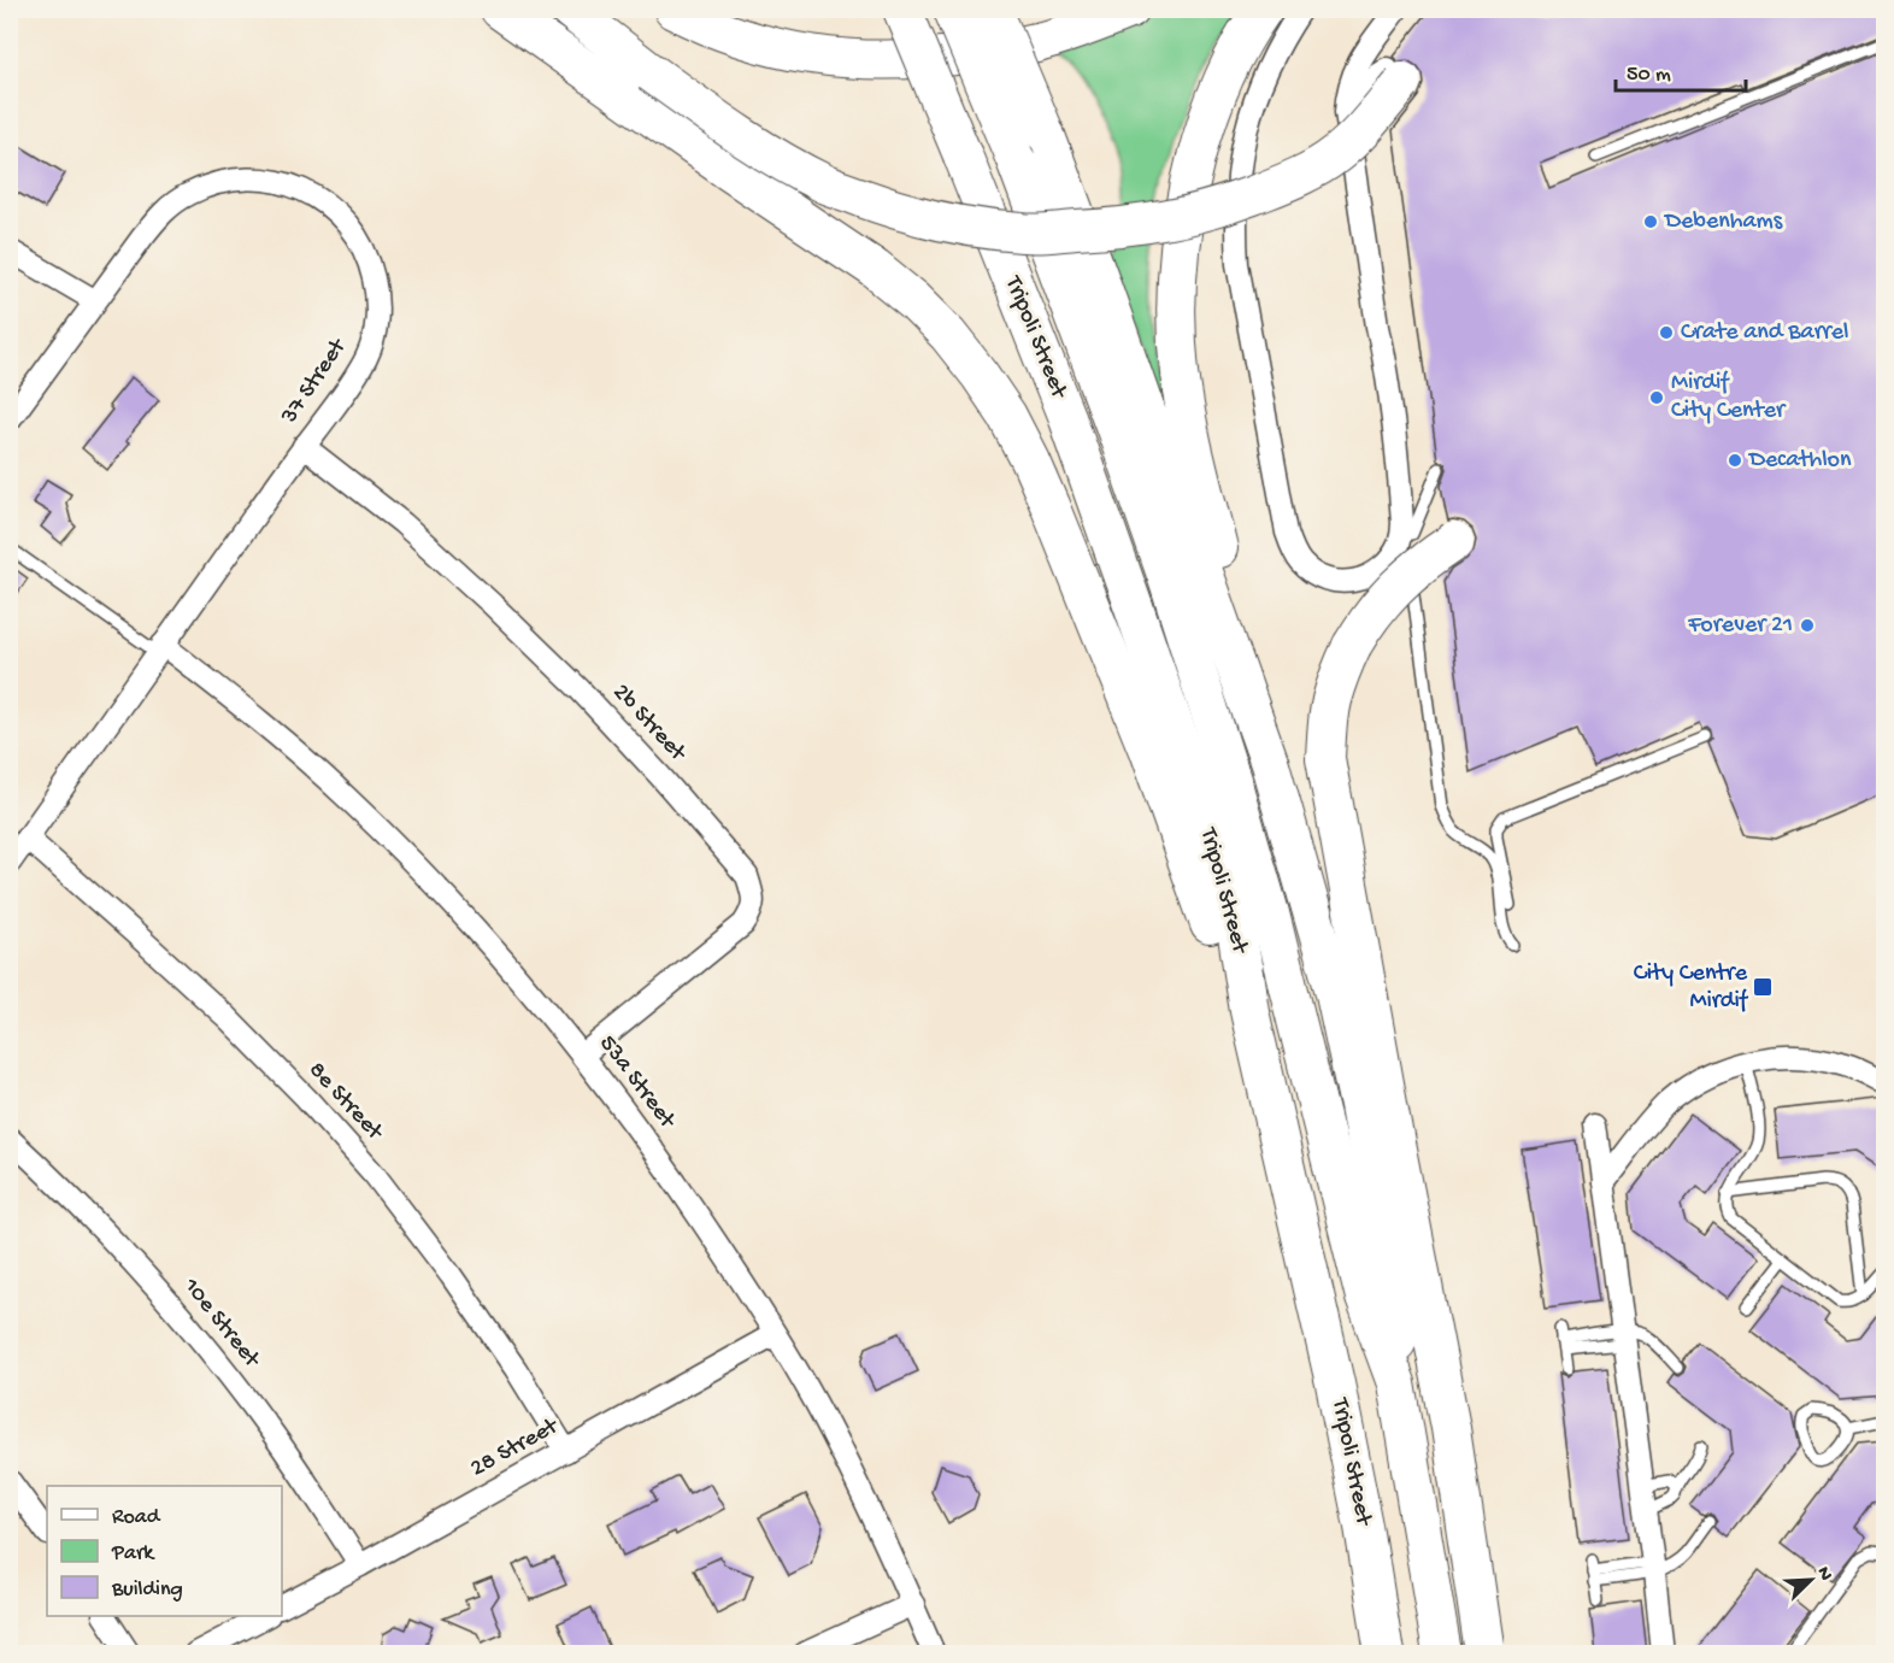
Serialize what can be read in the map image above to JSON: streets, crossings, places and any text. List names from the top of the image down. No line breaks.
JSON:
{"streets":{"highway":["Tripoli Street"],"street":["37 Street","2b Street","53a Street","8e Street","10e Street","28 Street"]},"crossings":[["37 Street","2b Street"],["37 Street","53a Street"],["37 Street","8e Street"],["2b Street","53a Street"],["53a Street","28 Street"],["8e Street","28 Street"],["10e Street","28 Street"]],"places":{"other":["Debenhams","Crate and Barrel","Mirdif City Center","Decathlon","Forever 21"],"transit":["City Centre Mirdif"]},"legend":["Road","Park","Building"],"scale_bar":"50 m","north":"top right"}
